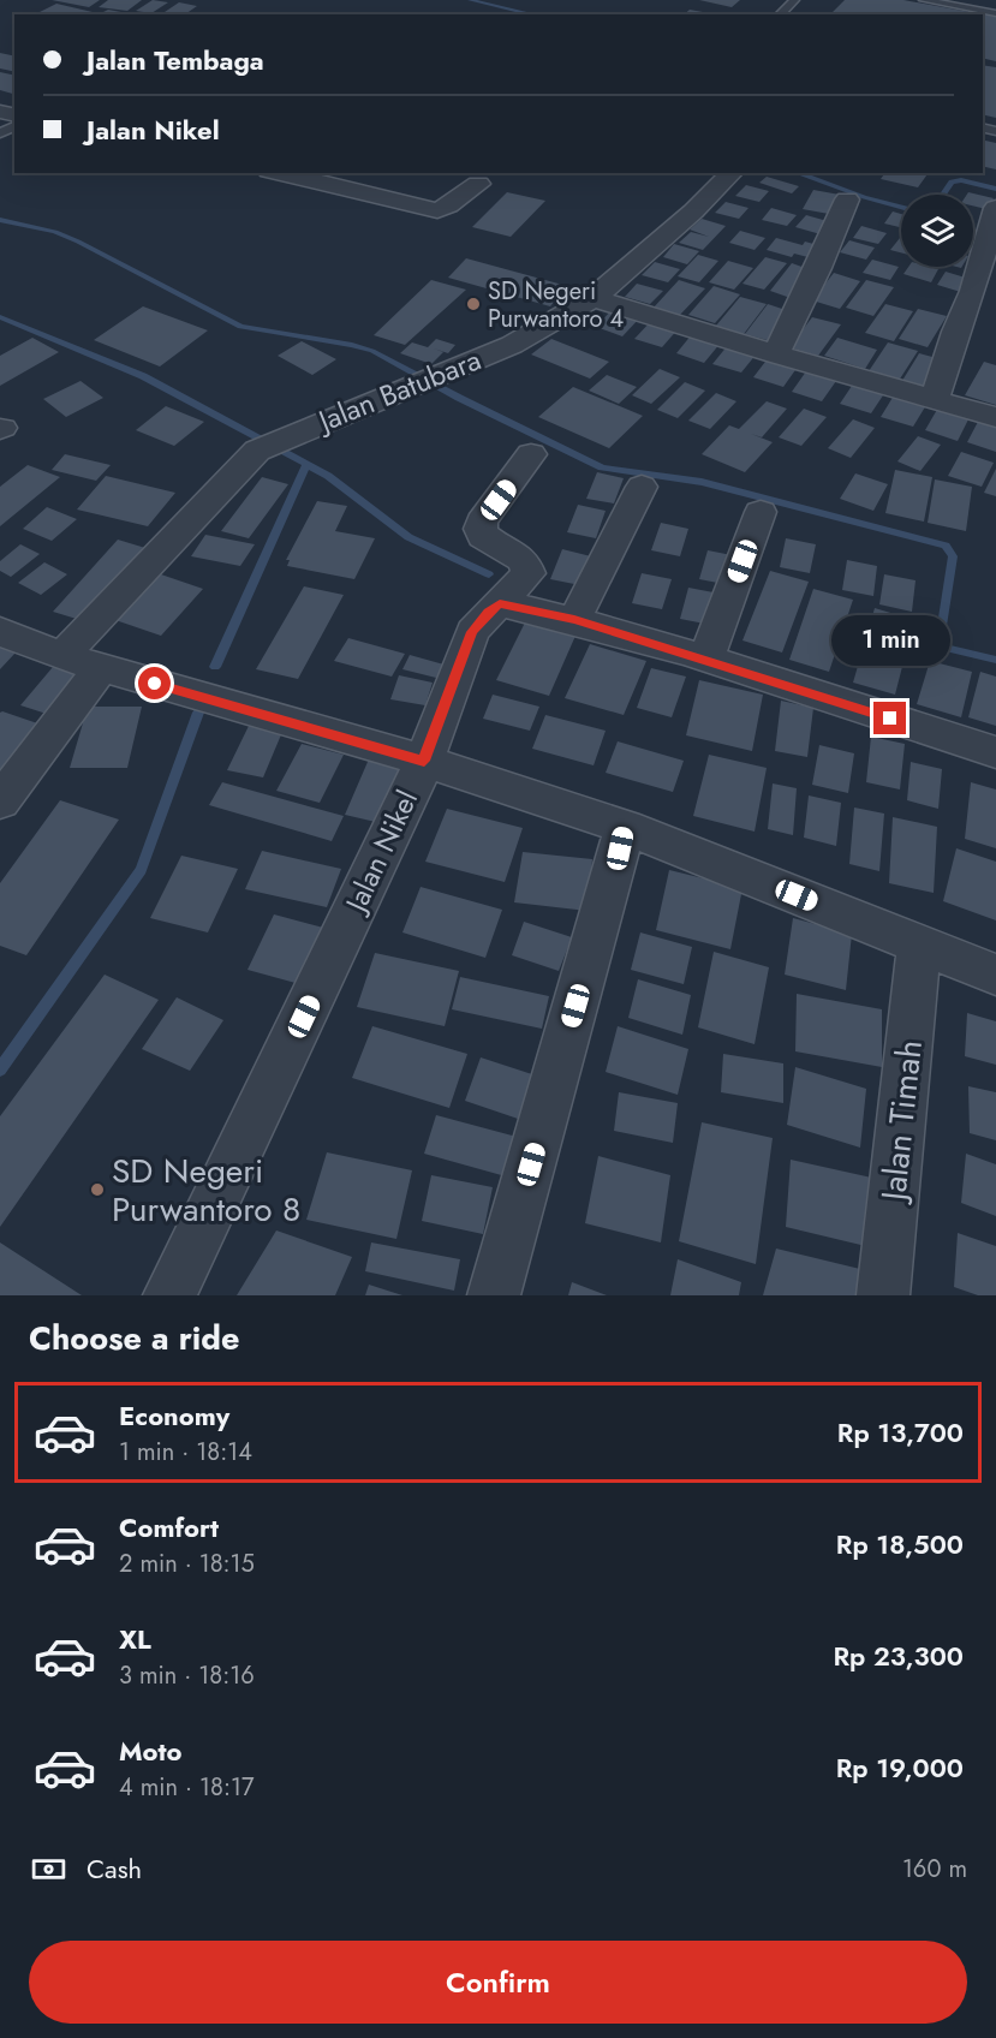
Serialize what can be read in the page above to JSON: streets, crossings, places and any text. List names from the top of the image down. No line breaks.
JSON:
{"streets":{"street":["Jalan Batubara","Jalan Nikel","Jalan Timah"]},"places":["SD Negeri Purwantoro 4","SD Negeri Purwantoro 8"],"page":{"banner":["Jalan Tembaga","Jalan Nikel"],"bubble":"1 min","heading":"Choose a ride","list":[{"name":"Economy","note":"1 min · 18:14","value":"Rp 13,700"},{"name":"Comfort","note":"2 min · 18:15","value":"Rp 18,500"},{"name":"XL","note":"3 min · 18:16","value":"Rp 23,300"},{"name":"Moto","note":"4 min · 18:17","value":"Rp 19,000"}],"pay":["Cash","160 m"],"buttons":"Confirm"}}
